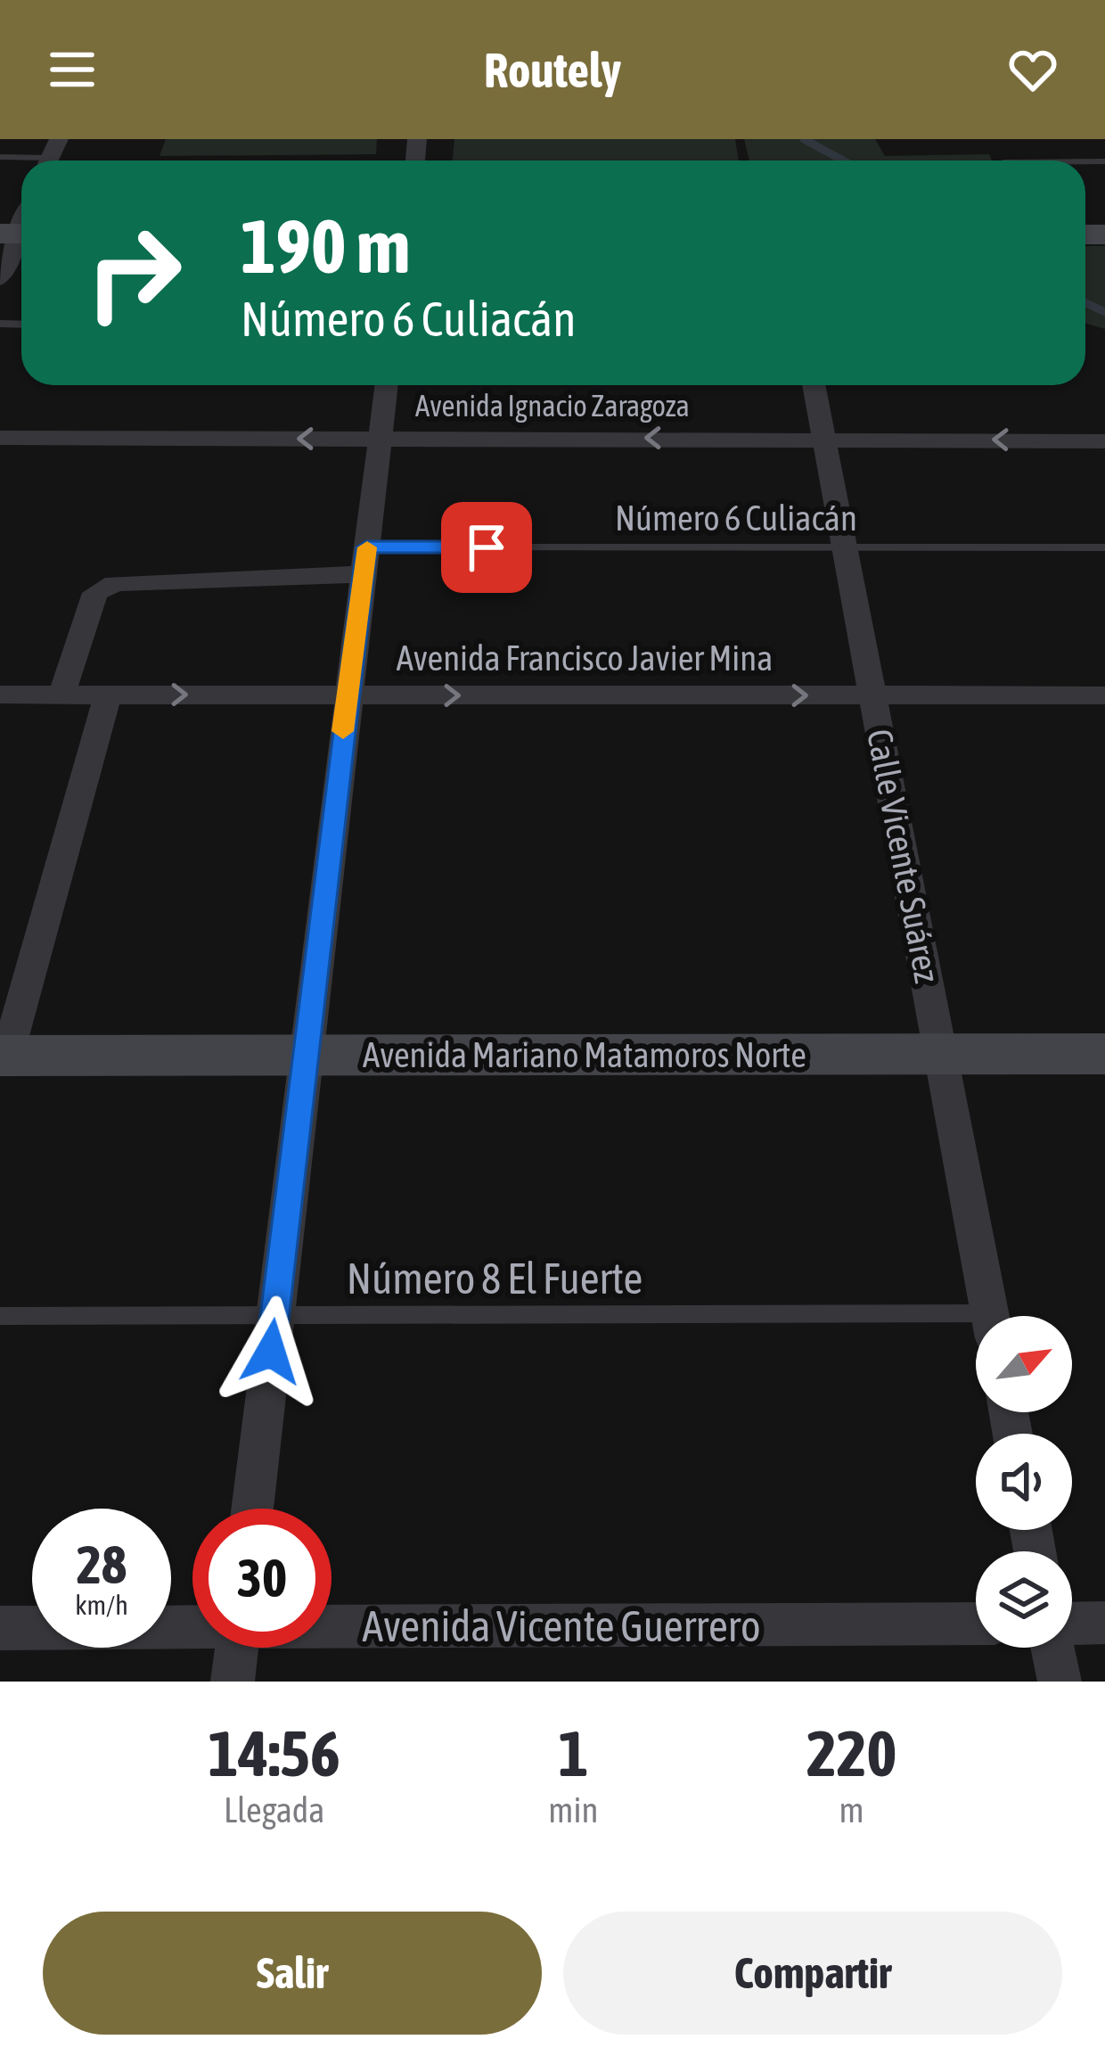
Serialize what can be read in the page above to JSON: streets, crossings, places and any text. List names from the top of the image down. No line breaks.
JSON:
{"streets":{"street":["Avenida Ignacio Zaragoza","Avenida Francisco Javier Mina","Calle Vicente Suárez","Avenida Mariano Matamoros Norte","Avenida Vicente Guerrero"],"lane":["Número 6 Culiacán","Número 8 El Fuerte"]},"crossings":[["Avenida Ignacio Zaragoza","Calle Vicente Suárez"],["Número 6 Culiacán","Calle Vicente Suárez"],["Avenida Francisco Javier Mina","Calle Vicente Suárez"],["Calle Vicente Suárez","Avenida Mariano Matamoros Norte"]],"one_way":["Avenida Ignacio Zaragoza","Avenida Francisco Javier Mina"],"north":"top right","page":{"header":"Routely","turn":["190 m","Número 6 Culiacán"],"speed":"28 km/h","limit":"30","eta":["14:56","Llegada","1","min","220","m"],"buttons":["Salir","Compartir"]}}
